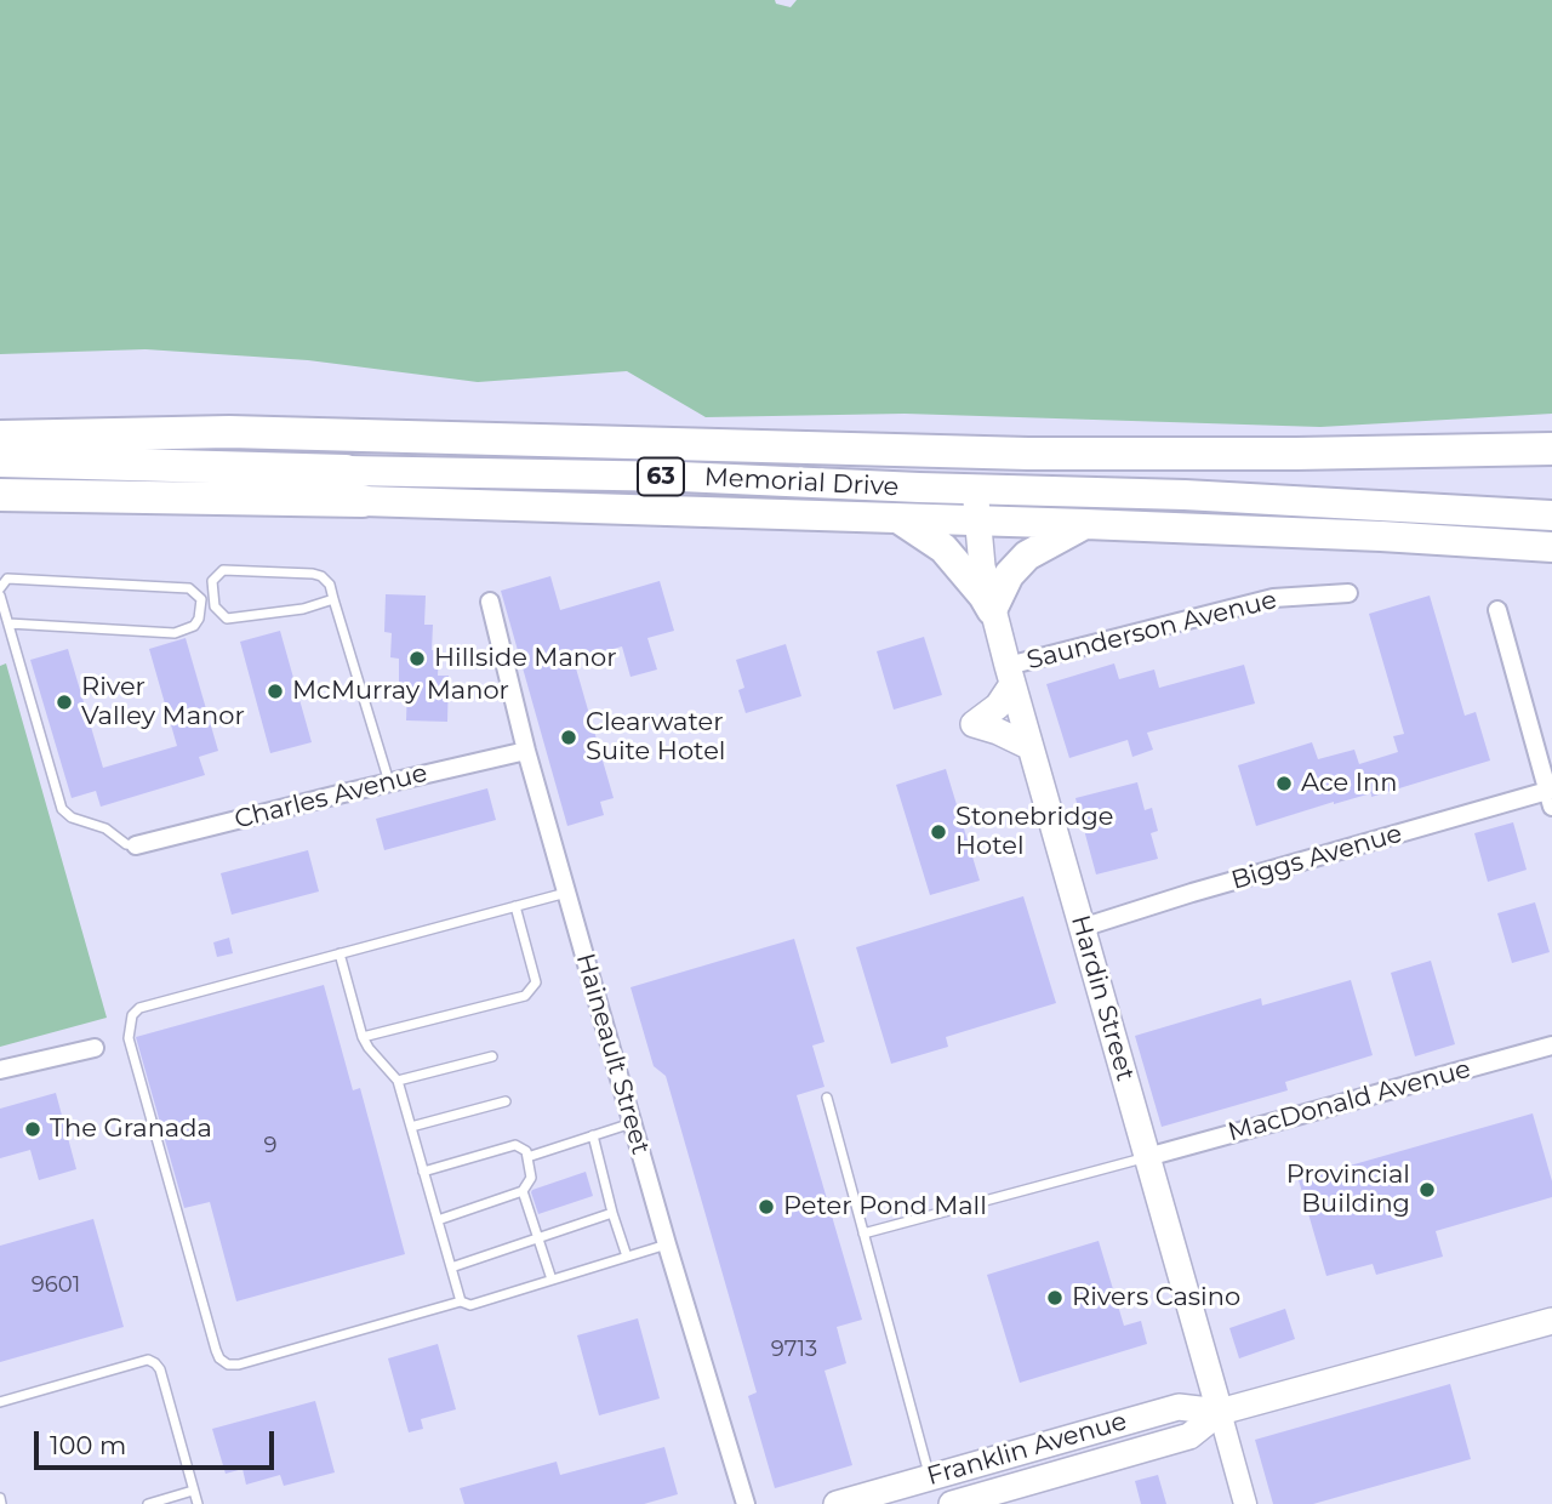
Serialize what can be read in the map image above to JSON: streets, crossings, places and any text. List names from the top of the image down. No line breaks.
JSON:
{"streets":{"highway":["63","Memorial Drive"],"main road":["Hardin Street","Franklin Avenue"],"street":["Saunderson Avenue","Charles Avenue","Biggs Avenue","Haineault Street","MacDonald Avenue"]},"crossings":[["Memorial Drive","Hardin Street"],["Saunderson Avenue","Hardin Street"],["Charles Avenue","Haineault Street"],["Biggs Avenue","Hardin Street"],["Hardin Street","MacDonald Avenue"],["Hardin Street","Franklin Avenue"]],"places":["Hillside Manor","McMurray Manor","River Valley Manor","Clearwater Suite Hotel","Ace Inn","Stonebridge Hotel","The Granada","Provincial Building","Peter Pond Mall","Rivers Casino"],"house_numbers":["9","9601","9713"],"scale_bar":"100 m"}
